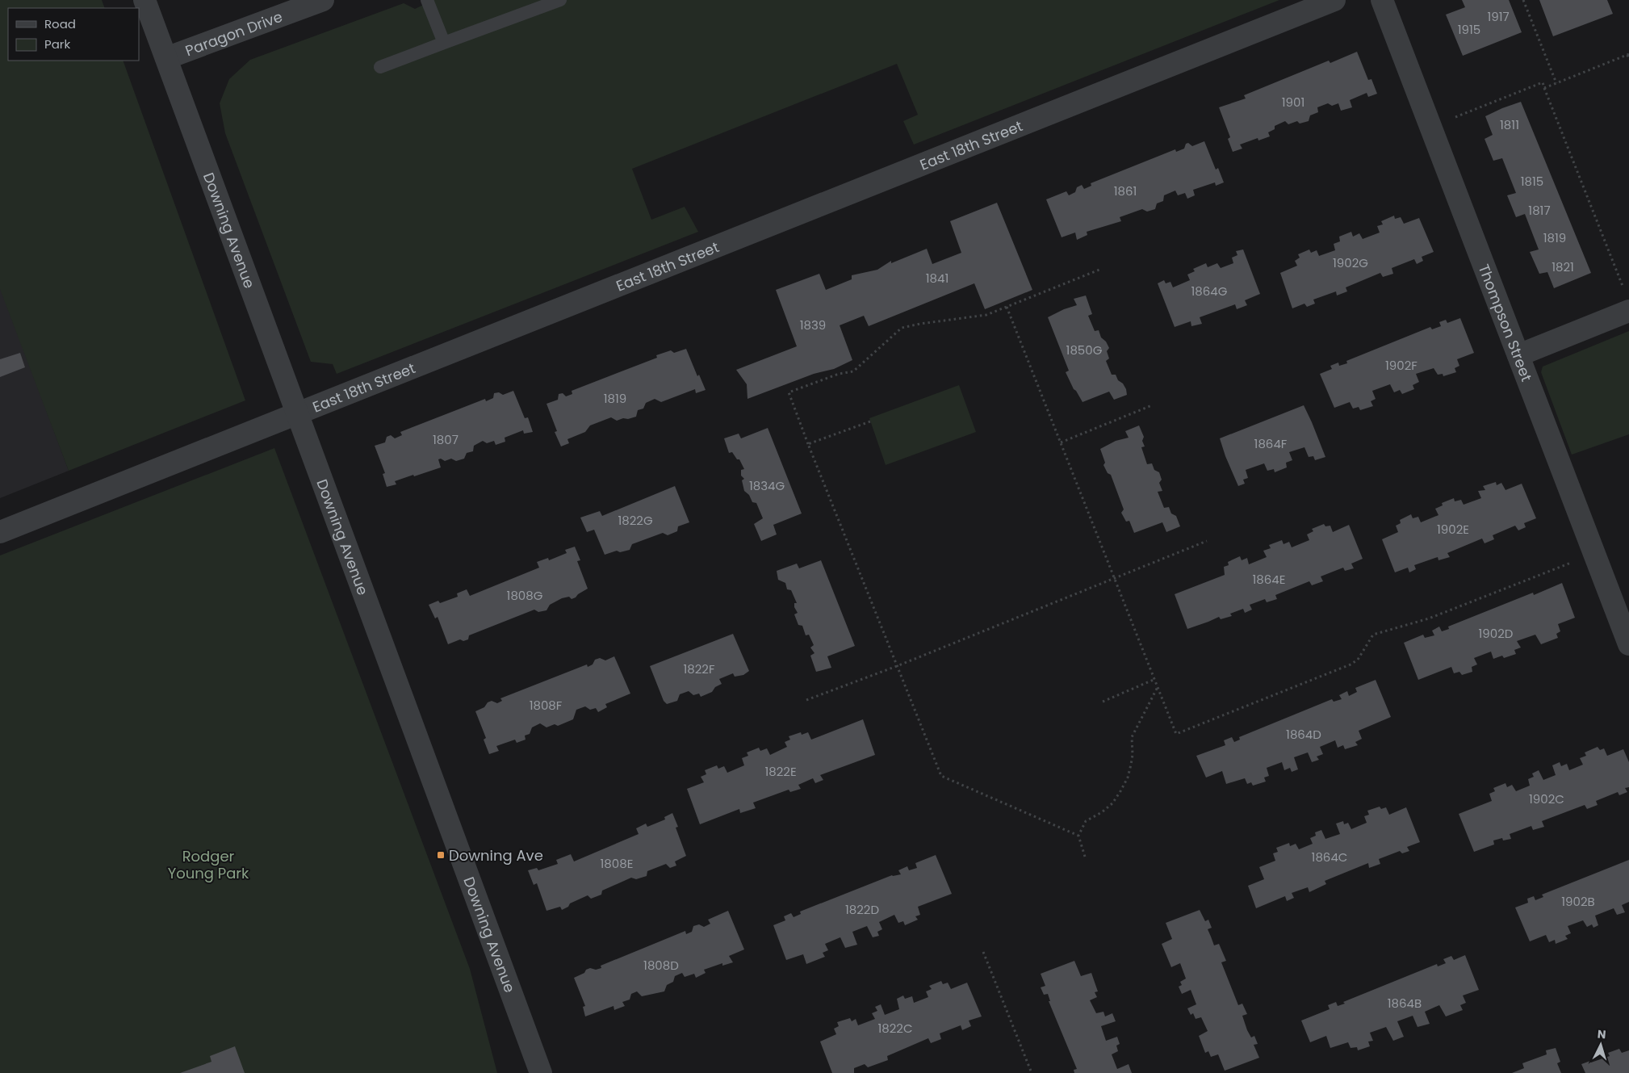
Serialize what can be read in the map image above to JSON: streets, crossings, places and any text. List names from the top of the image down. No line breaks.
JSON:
{"streets":{"street":["Paragon Drive","East 18th Street","Downing Avenue","Thompson Street"]},"crossings":[["Paragon Drive","Downing Avenue"],["East 18th Street","Downing Avenue"]],"parks":["Rodger Young Park"],"places":{"transit":["Downing Ave"]},"house_numbers":["1917","1915","1901","1811","1815","1861","1817","1819","1902G","1821","1841","1864G","1839","1850G","1902F","1819","1807","1864F","1834G","1822G","1902E","1864E","1808G","1902D","1822F","1808F","1864D","1822E","1902C","1864C","1808E","1902B","1822D","1808D","1864B","1822C"],"legend":["Road","Park"],"north":"top"}
